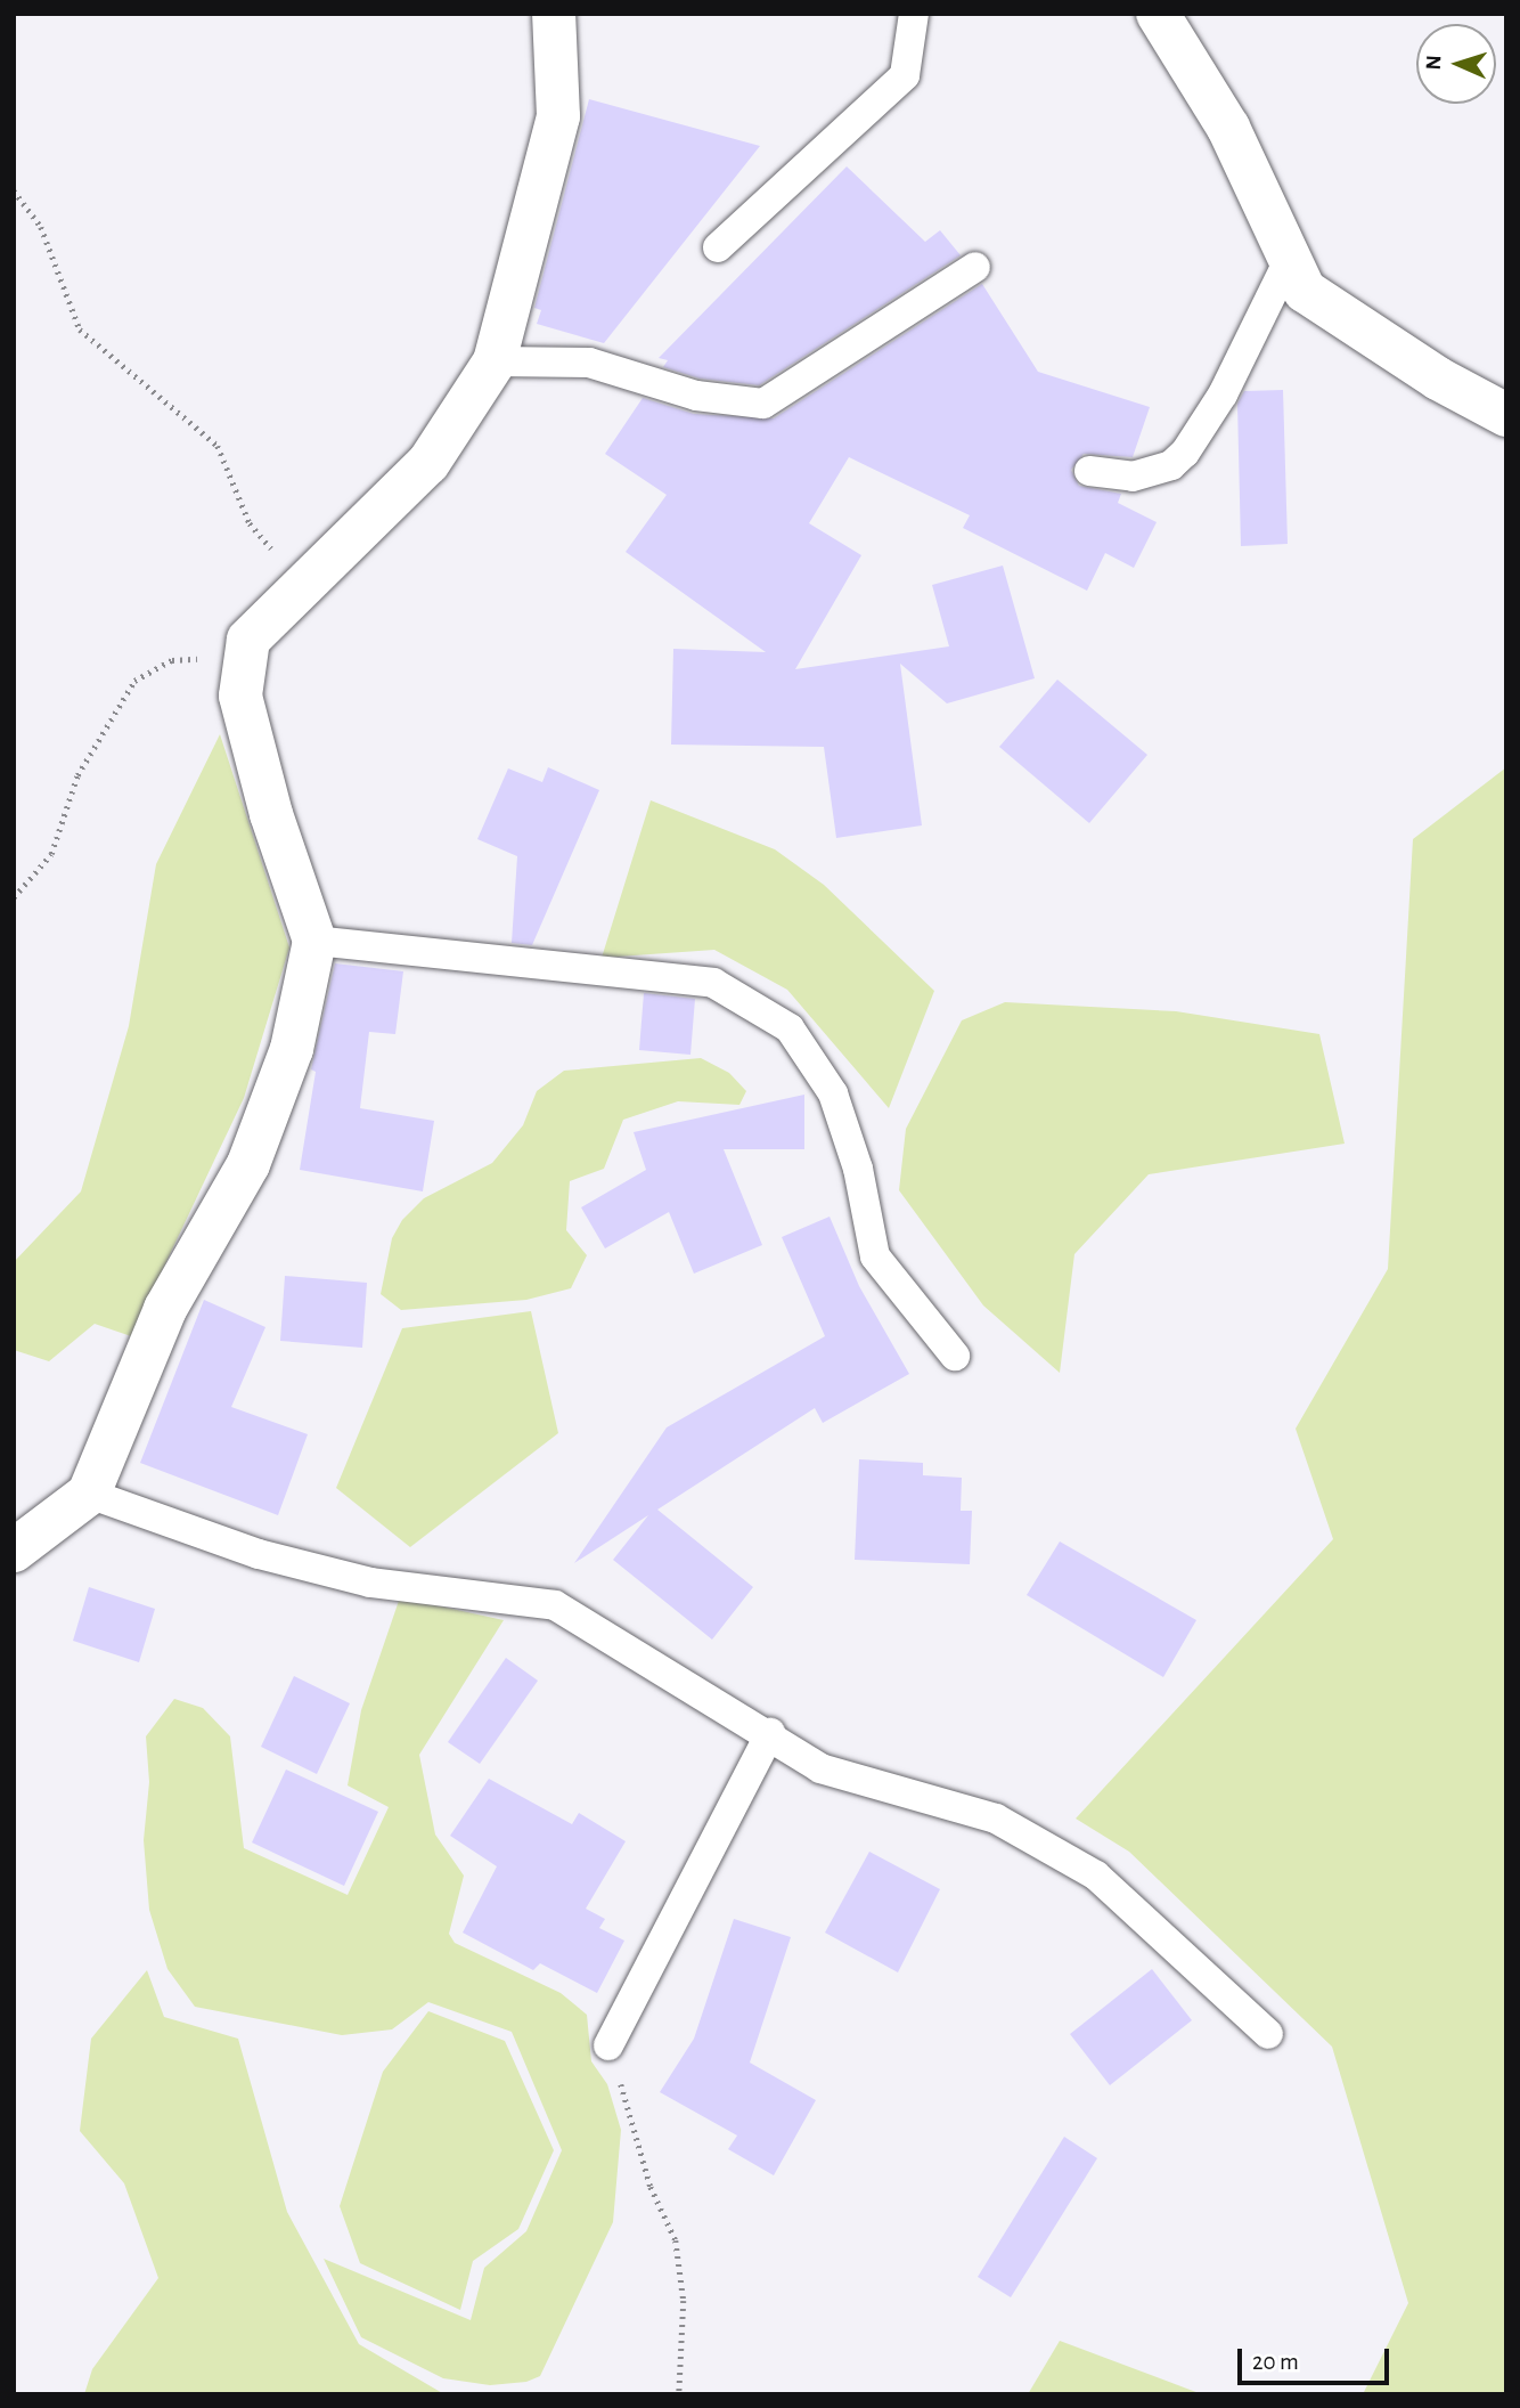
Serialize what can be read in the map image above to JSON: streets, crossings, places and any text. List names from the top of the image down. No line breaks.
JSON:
{"scale_bar":"20 m","north":"left"}
